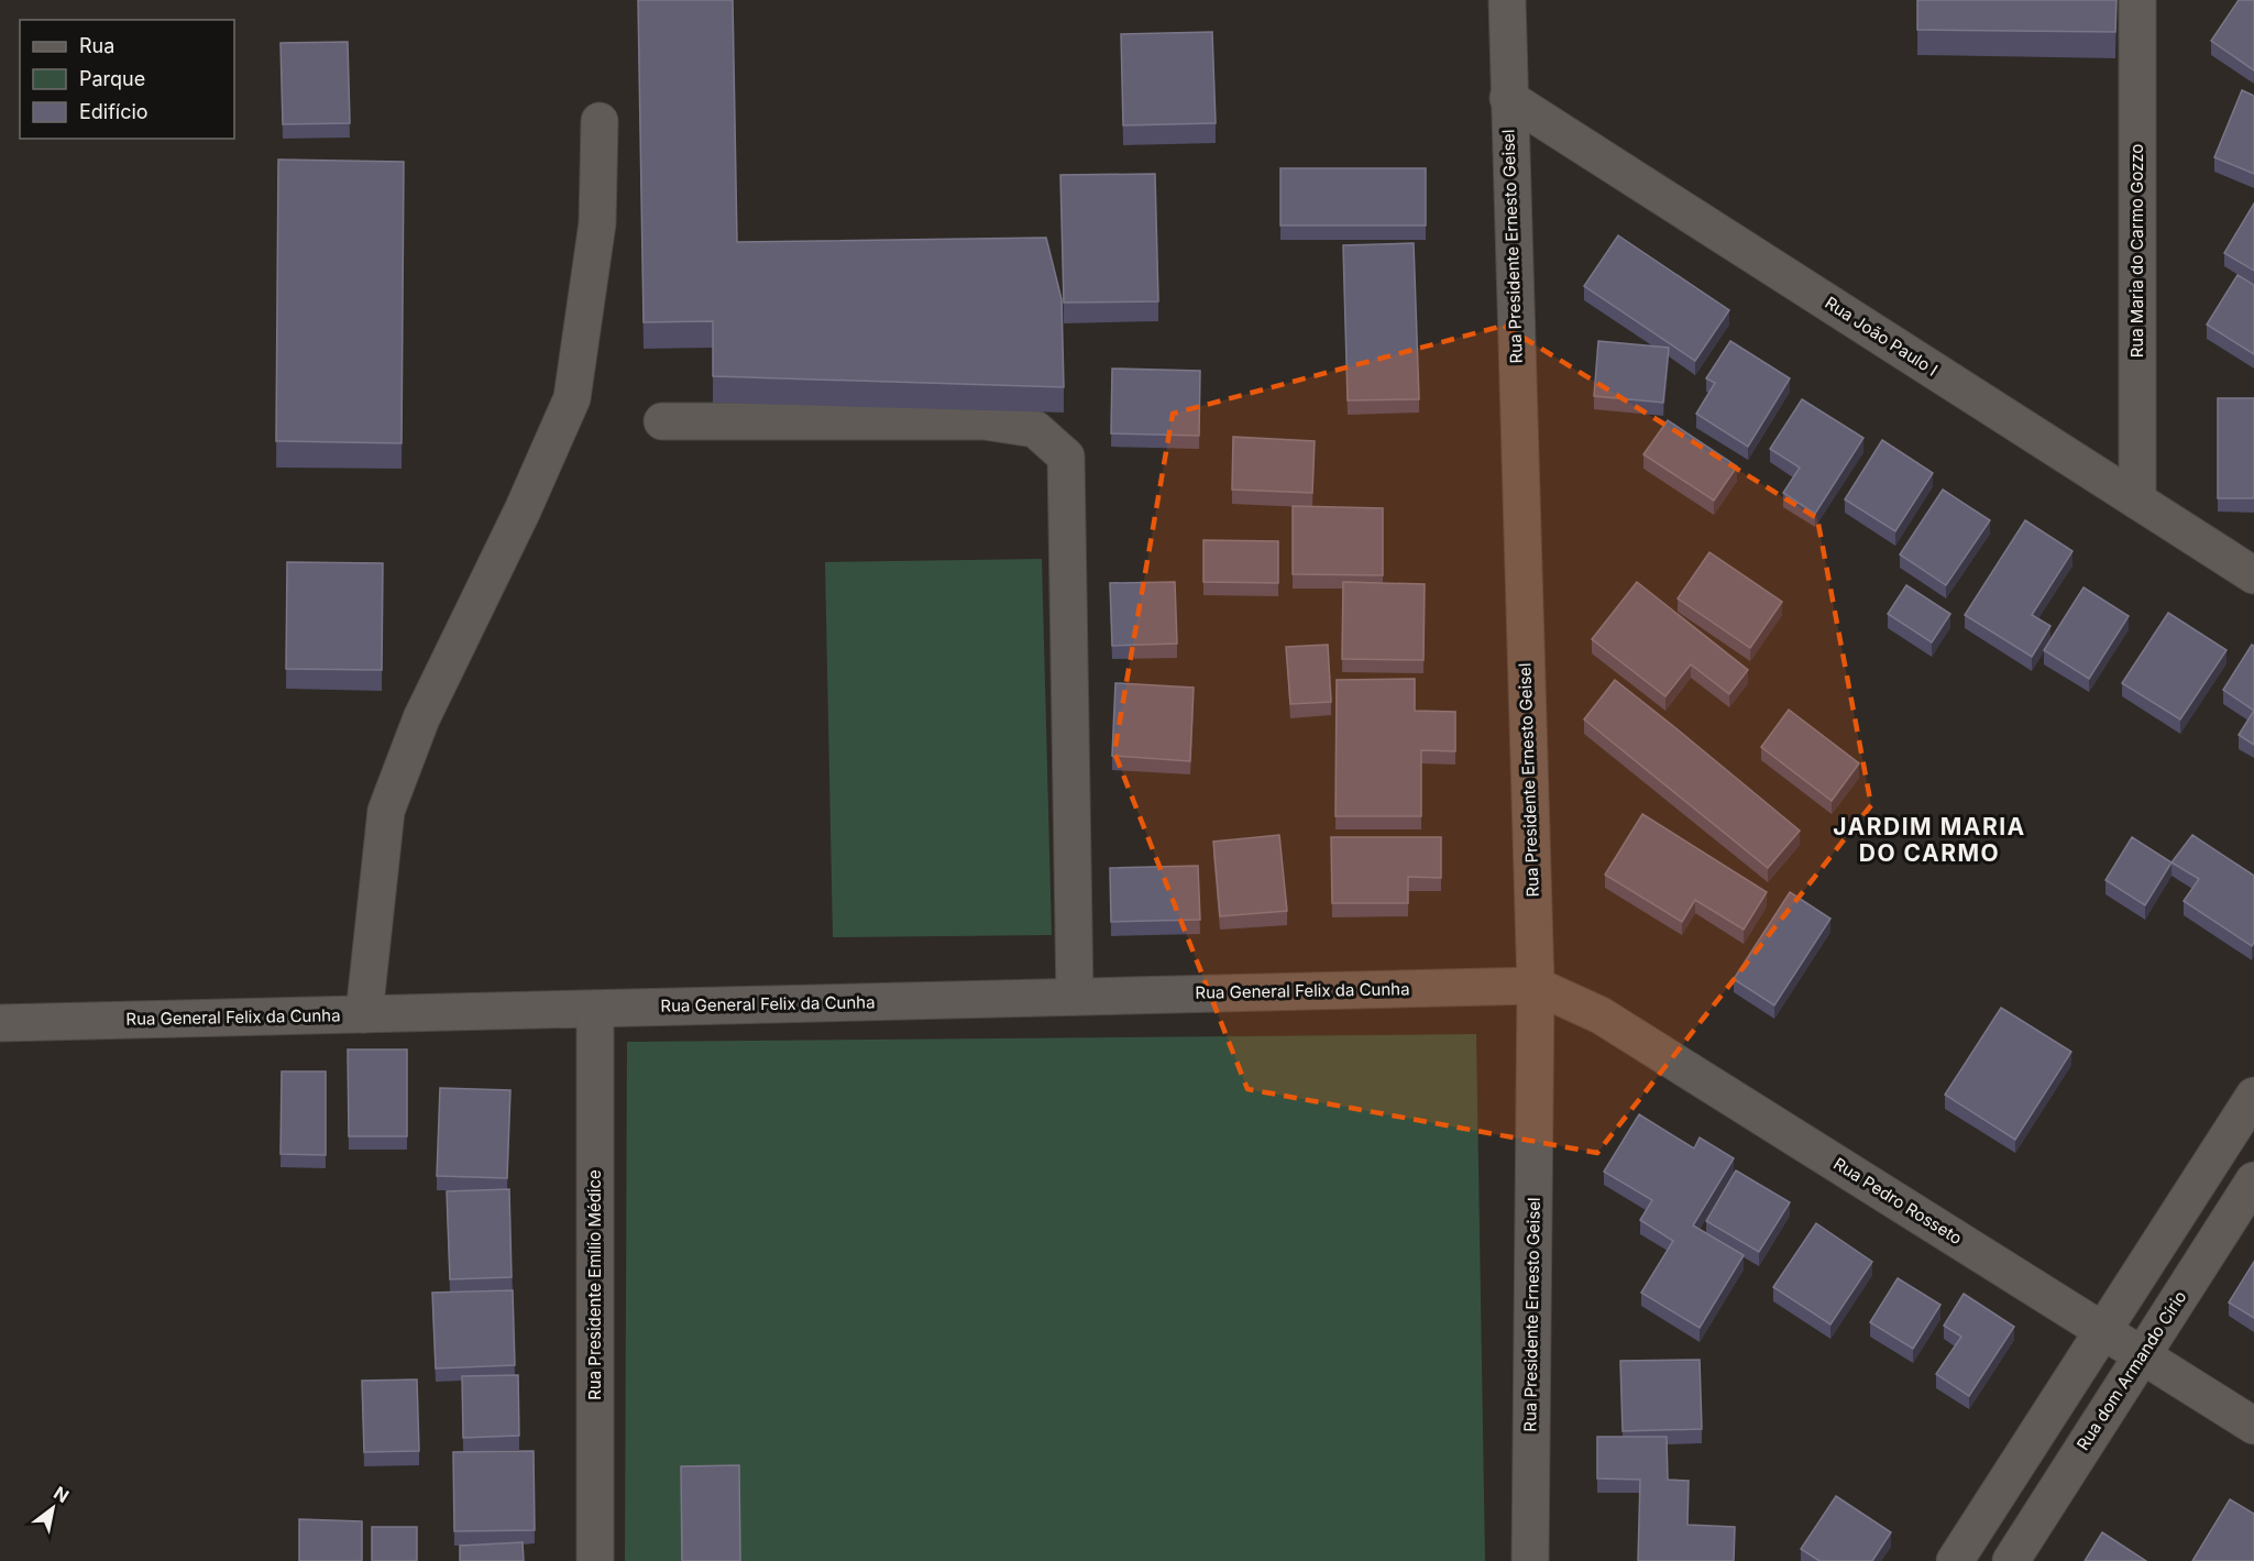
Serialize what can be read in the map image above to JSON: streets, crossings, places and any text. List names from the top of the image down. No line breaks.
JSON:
{"streets":{"street":["Rua Presidente Ernesto Geisel","Rua Maria do Carmo Gozzo","Rua João Paulo I","Rua General Felix da Cunha","Rua Pedro Rosseto","Rua Presidente Emílio Médice","Rua dom Armando Círio"]},"crossings":[["Rua Presidente Ernesto Geisel","Rua João Paulo I"],["Rua Presidente Ernesto Geisel","Rua General Felix da Cunha"],["Rua Presidente Ernesto Geisel","Rua Pedro Rosseto"],["Rua Maria do Carmo Gozzo","Rua João Paulo I"],["Rua General Felix da Cunha","Rua Pedro Rosseto"],["Rua General Felix da Cunha","Rua Presidente Emílio Médice"],["Rua Pedro Rosseto","Rua dom Armando Círio"]],"districts":["JARDIM MARIA DO CARMO"],"legend":["Rua","Parque","Edifício"],"north":"top right"}
